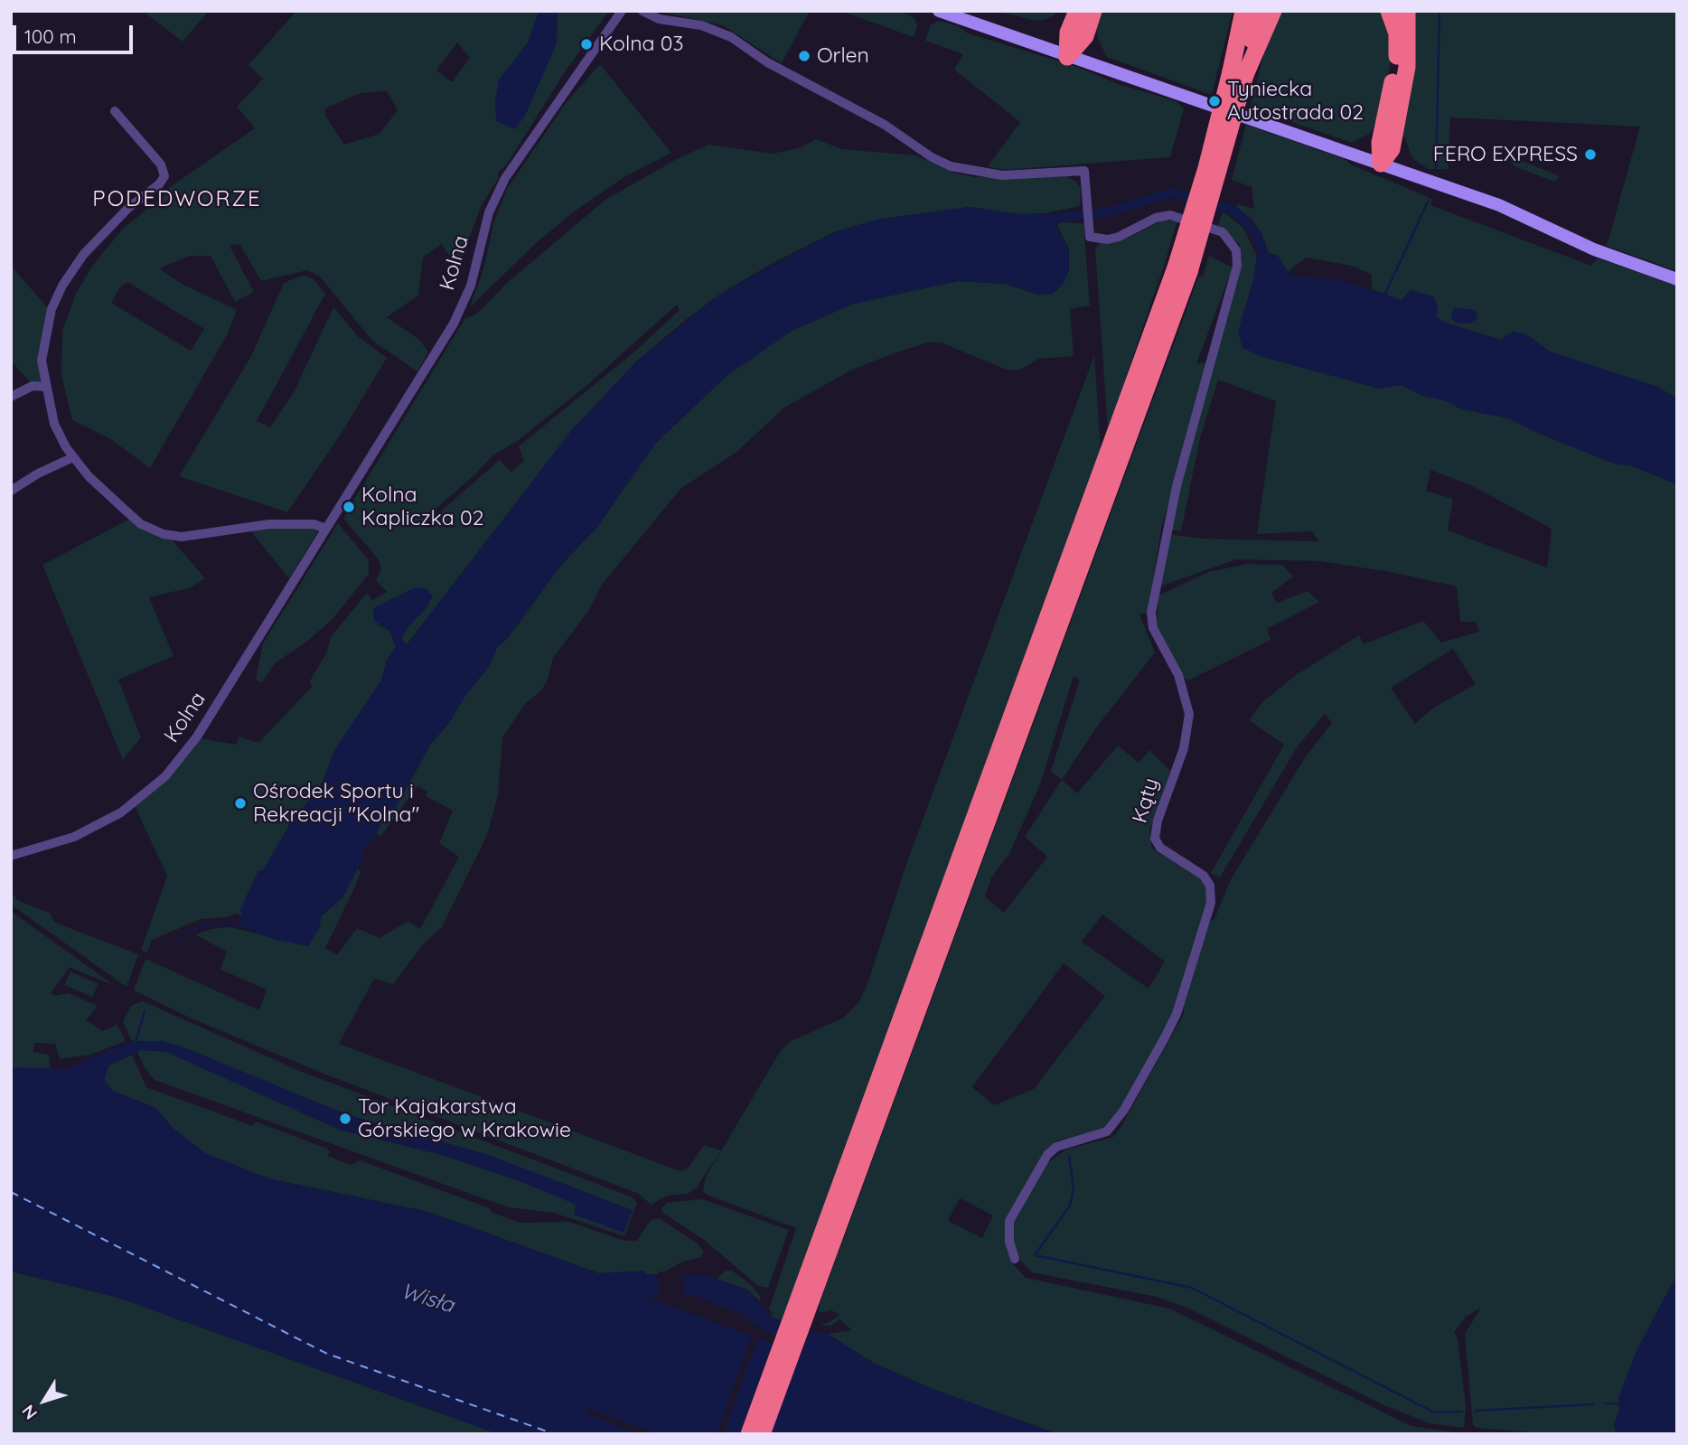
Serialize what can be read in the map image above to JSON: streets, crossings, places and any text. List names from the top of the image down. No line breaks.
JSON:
{"streets":{"street":["Kolna","Kąty"]},"districts":["PODEDWORZE"],"water":["Wisła"],"places":["Kolna 03","Orlen","Tyniecka Autostrada 02","FERO EXPRESS","Kolna Kapliczka 02","Ośrodek Sportu i Rekreacji \"Kolna\"","Tor Kajakarstwa Górskiego w Krakowie"],"scale_bar":"100 m","north":"bottom left"}
